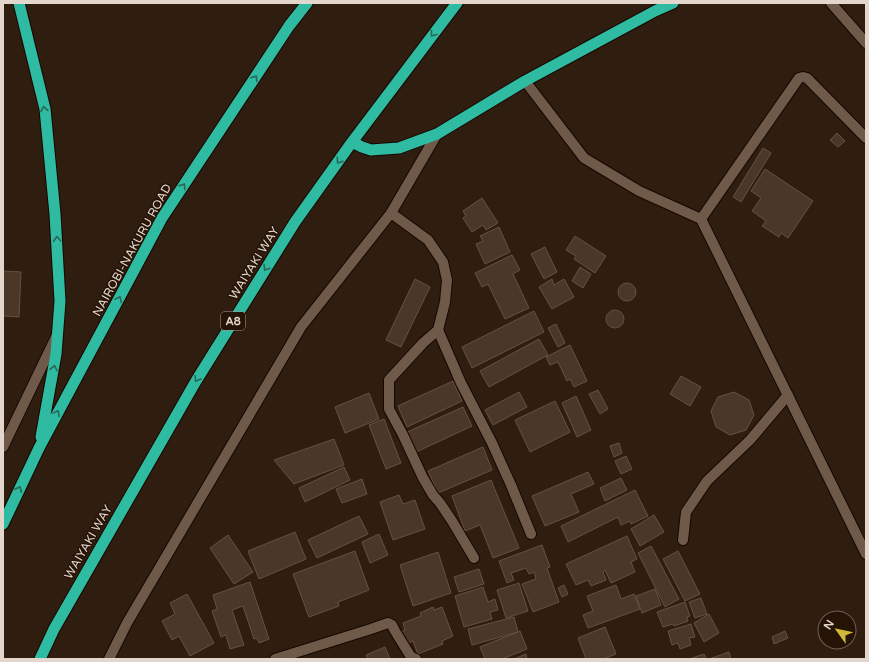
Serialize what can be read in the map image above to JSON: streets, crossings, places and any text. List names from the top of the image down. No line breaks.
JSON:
{"streets":{"highway":["NAIROBI-NAKURU ROAD","WAIYAKI WAY","A8"]},"one_way":["NAIROBI-NAKURU ROAD","WAIYAKI WAY"],"north":"top left"}
